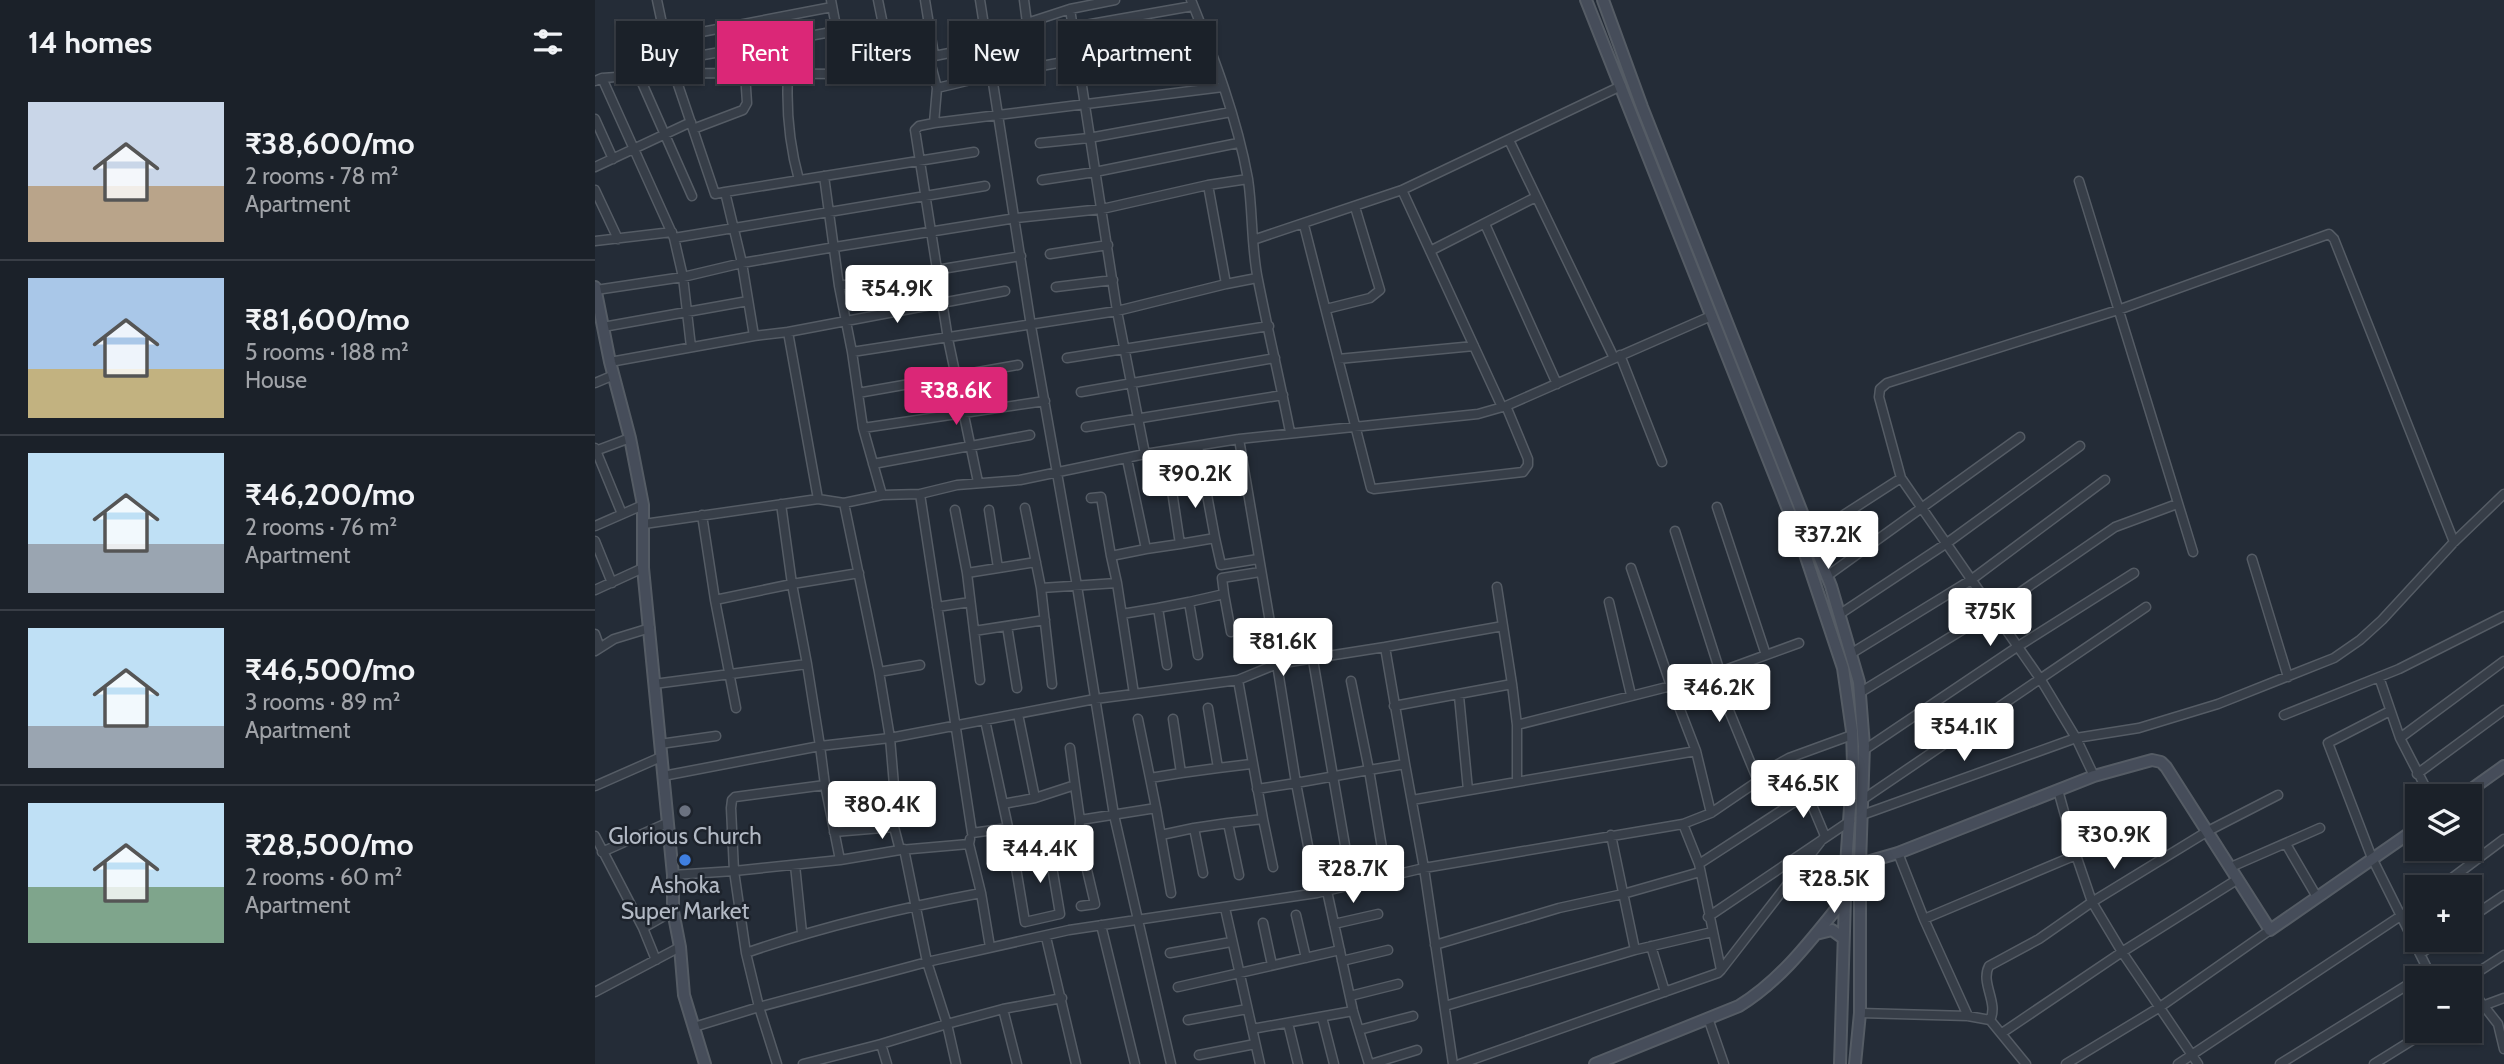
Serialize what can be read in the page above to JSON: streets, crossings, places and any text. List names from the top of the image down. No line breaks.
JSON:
{"places":["Glorious Church","Ashoka Super Market"],"page":{"heading":"14 homes","chip":["Buy","Rent","Filters","New","Apartment"],"list":[{"name":"₹38,600/mo","note":"2 rooms · 78 m² · Apartment"},{"name":"₹81,600/mo","note":"5 rooms · 188 m² · House"},{"name":"₹46,200/mo","note":"2 rooms · 76 m² · Apartment"},{"name":"₹46,500/mo","note":"3 rooms · 89 m² · Apartment"},{"name":"₹28,500/mo","note":"2 rooms · 60 m² · Apartment"}],"price":["₹54.9K","₹38.6K","₹90.2K","₹37.2K","₹75K","₹81.6K","₹46.2K","₹54.1K","₹46.5K","₹80.4K","₹30.9K","₹44.4K","₹28.7K","₹28.5K"],"map_buttons":["+","−"]}}
